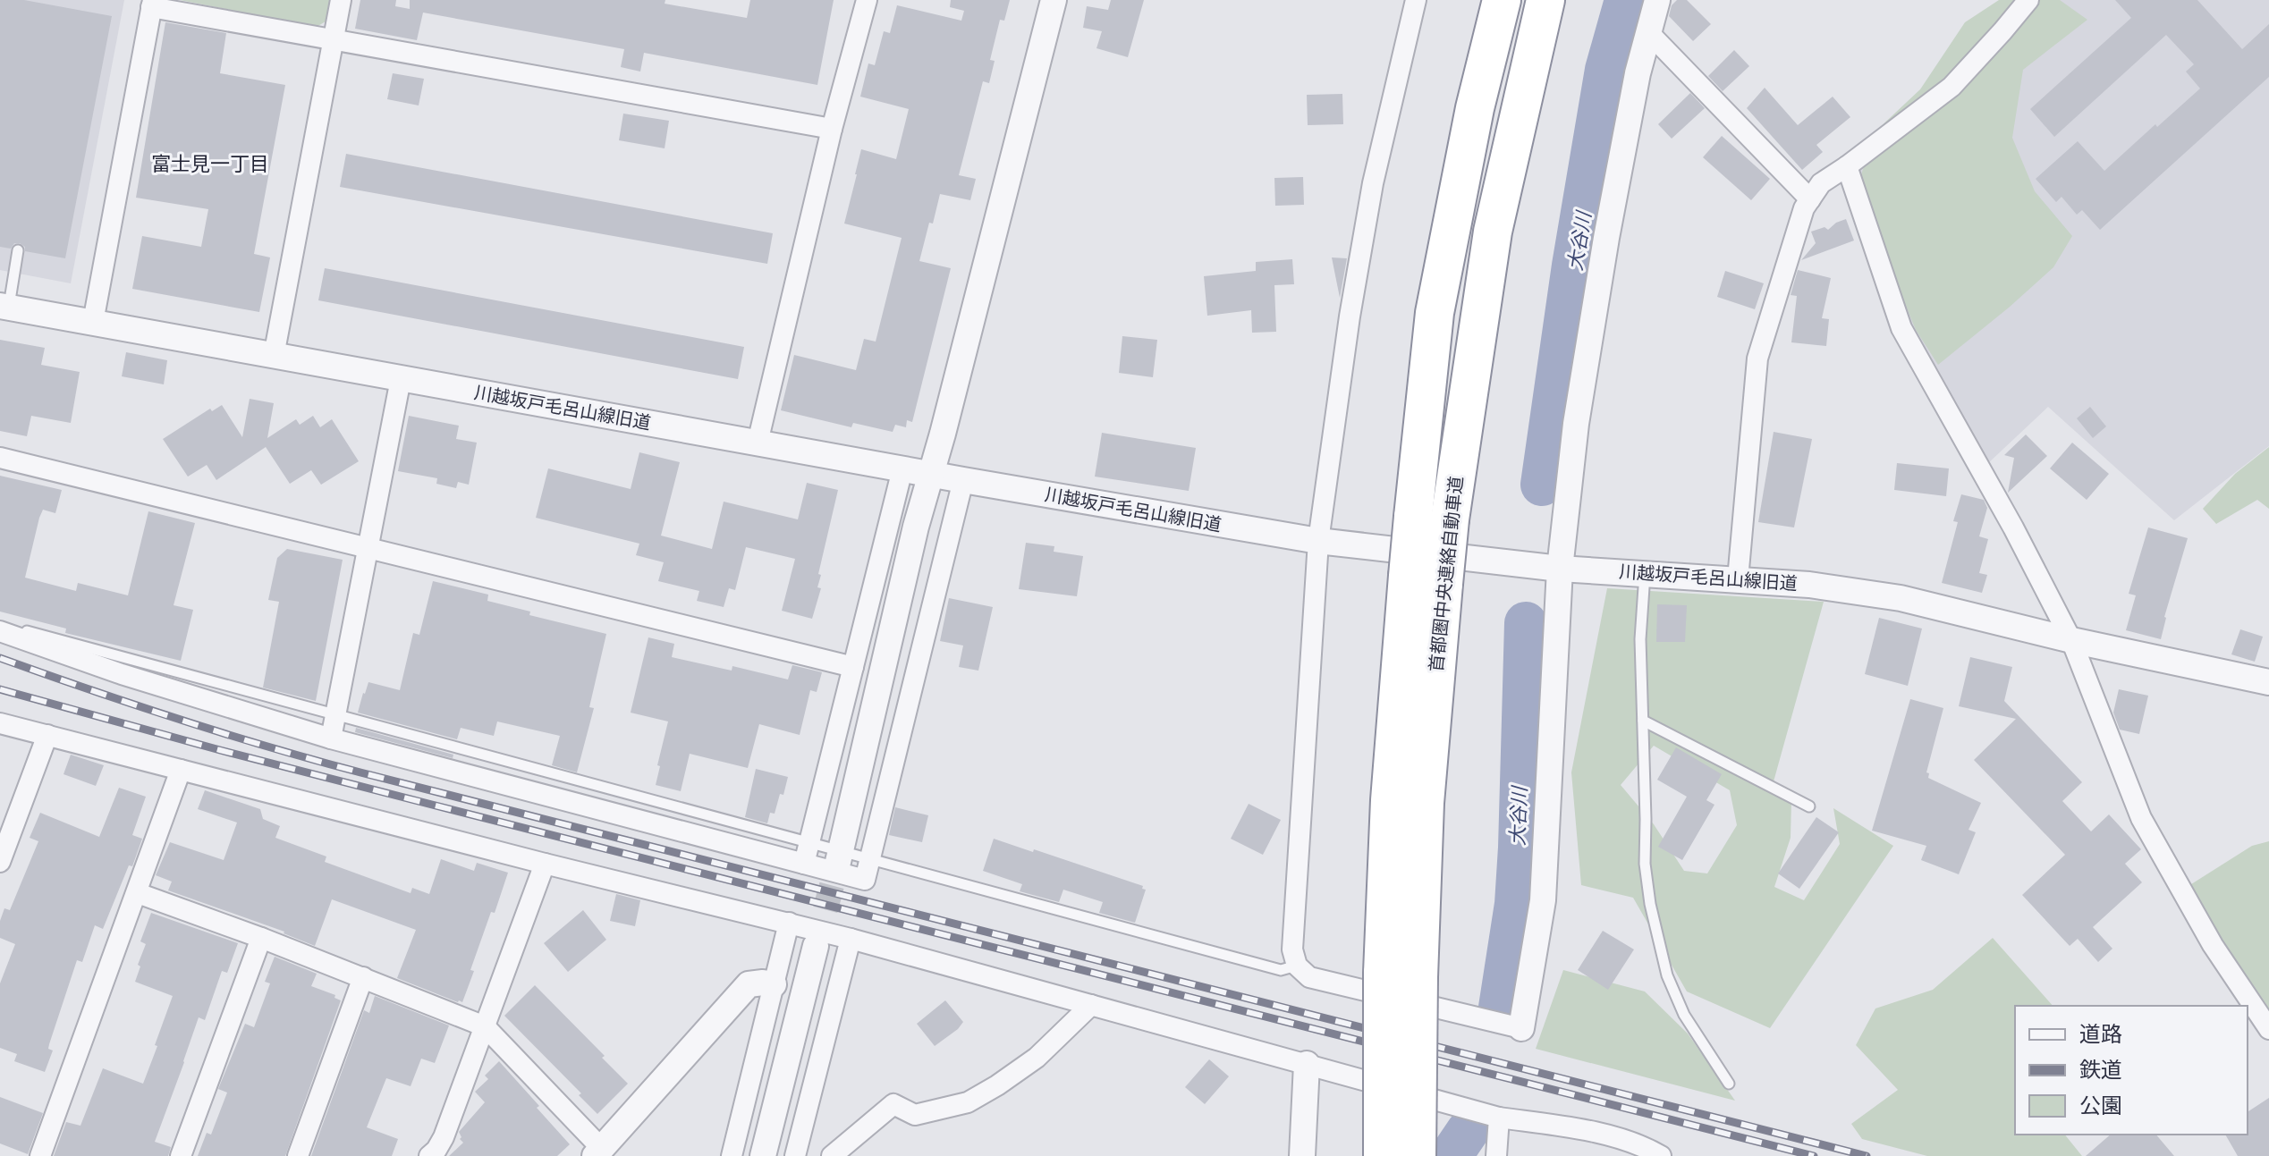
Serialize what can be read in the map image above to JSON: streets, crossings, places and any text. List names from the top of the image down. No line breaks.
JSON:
{"streets":{"highway":["首都圏中央連絡自動車道"],"street":["川越坂戸毛呂山線旧道"]},"districts":["富士見一丁目"],"water":["大谷川"],"legend":["道路","鉄道","公園"]}
